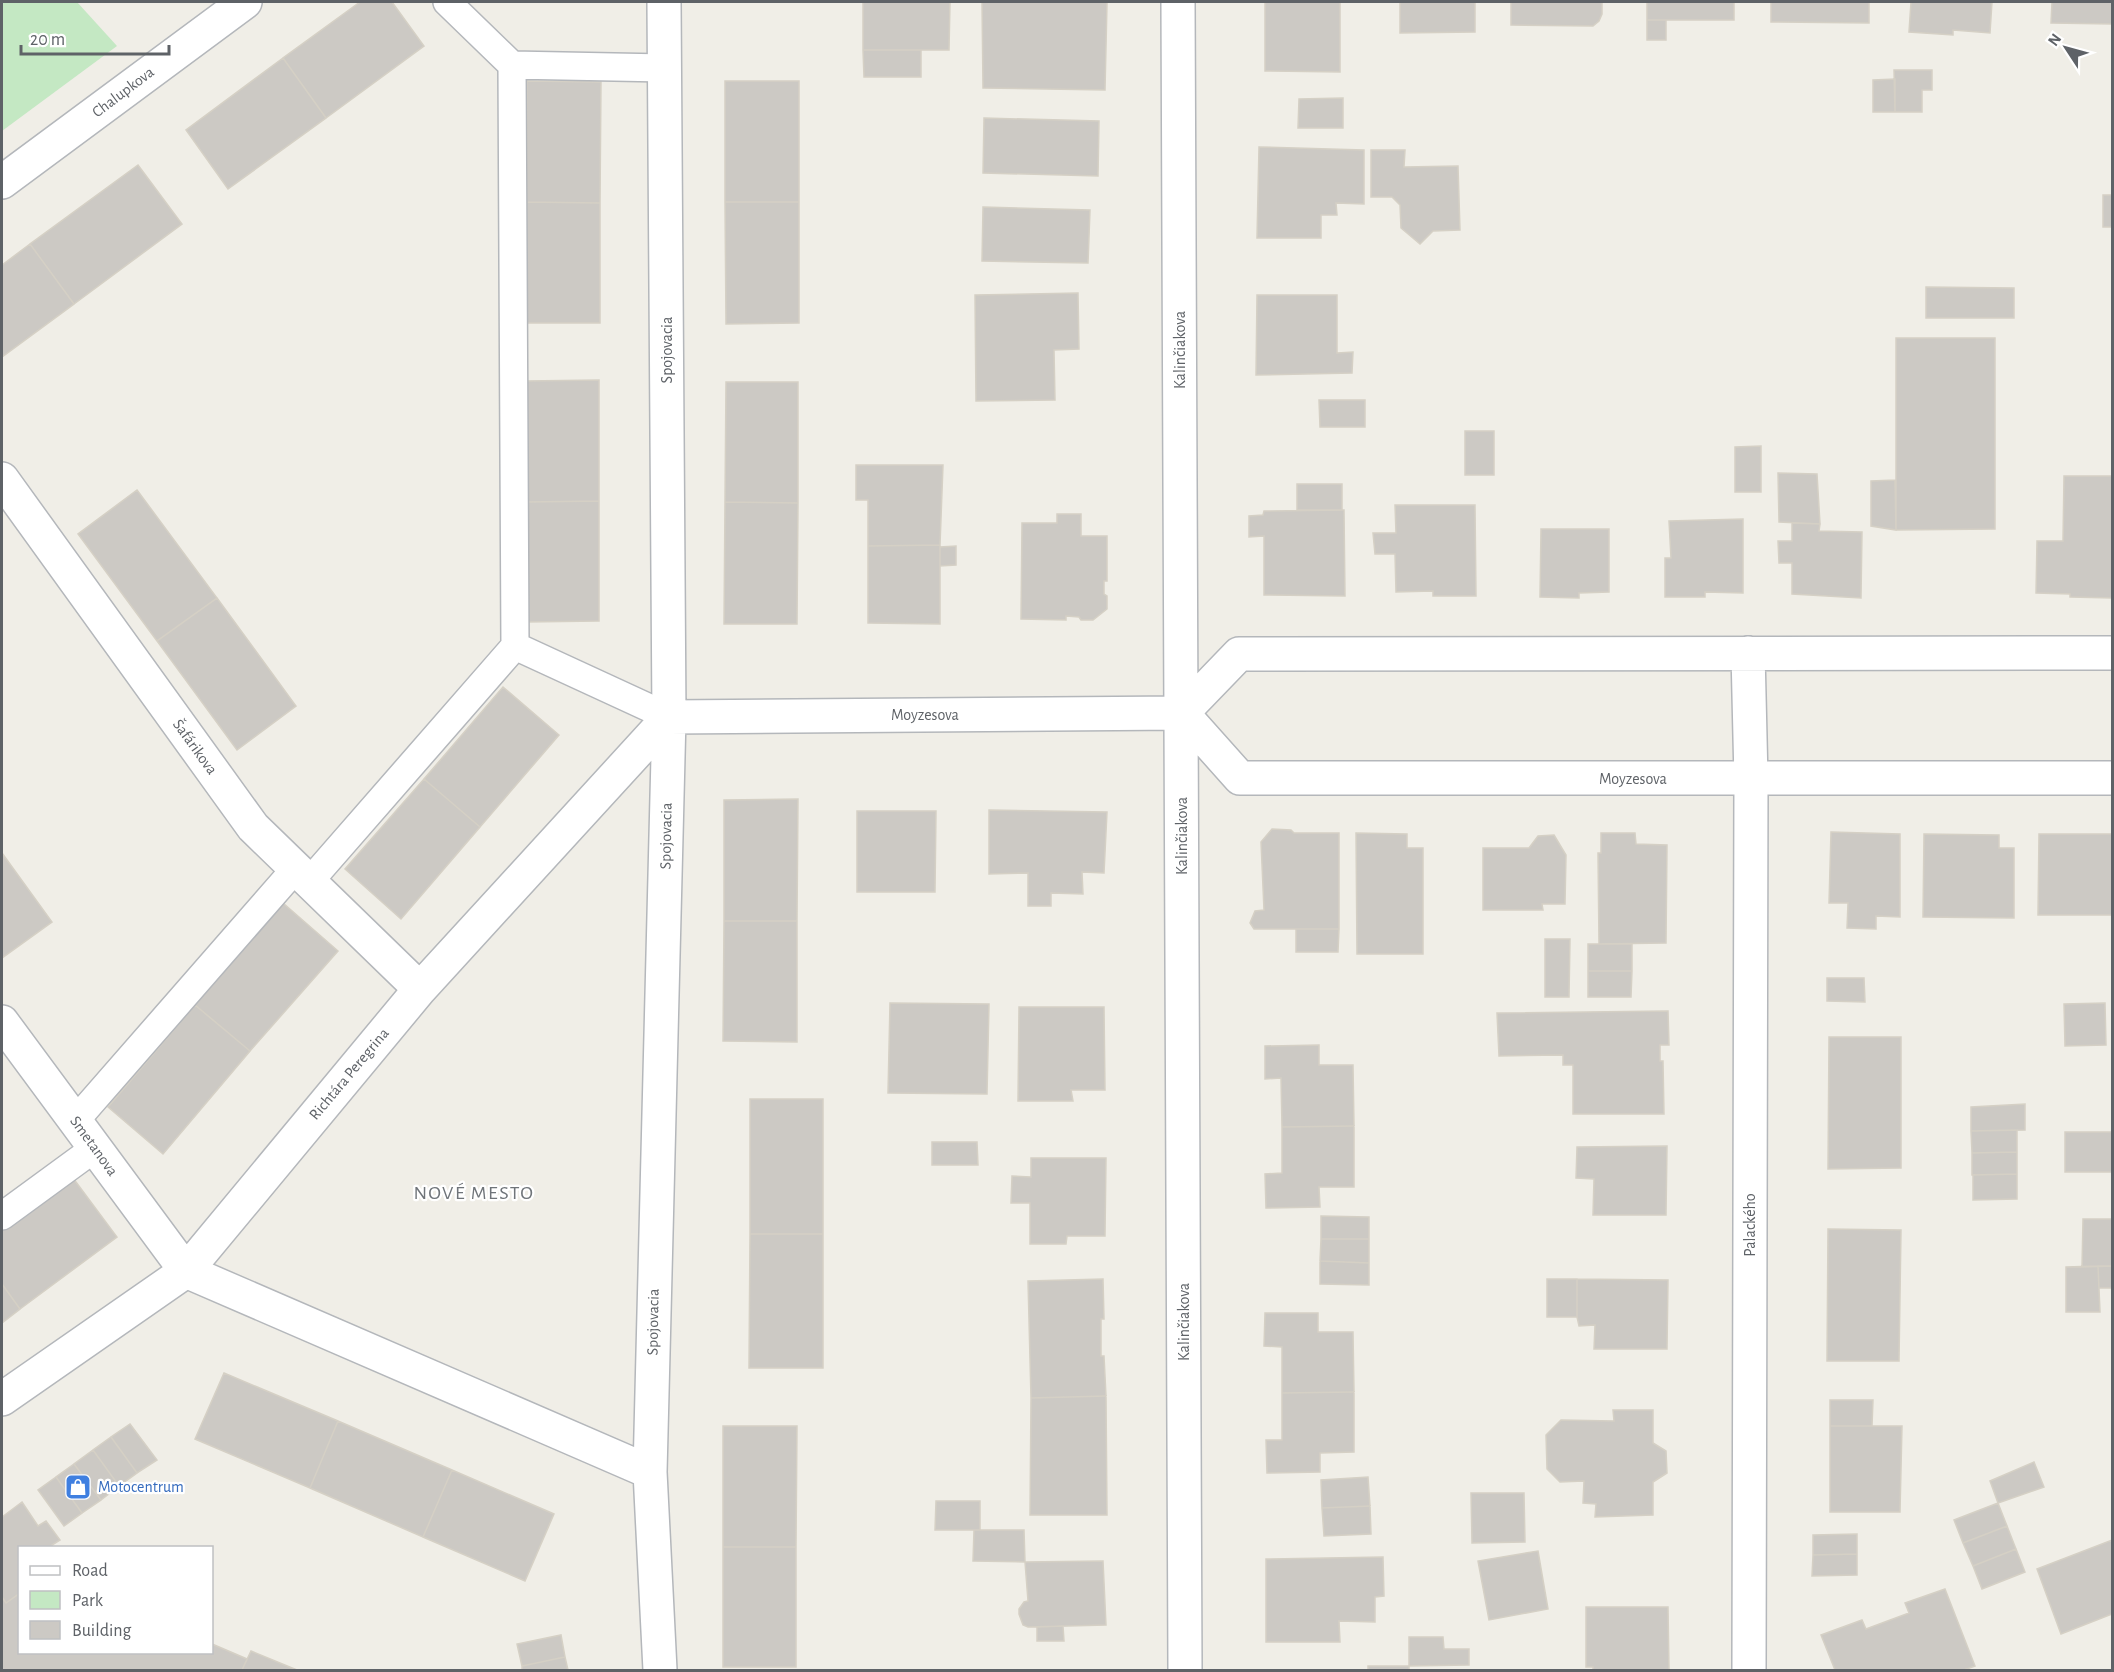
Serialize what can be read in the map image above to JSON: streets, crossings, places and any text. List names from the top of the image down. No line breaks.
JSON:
{"streets":{"street":["Chalupkova","Spojovacia","Kalinčiakova","Moyzesova","Šafárikova","Richtára Peregrina","Smetanova","Palackého"]},"crossings":[["Spojovacia","Moyzesova"],["Spojovacia","Richtára Peregrina"],["Kalinčiakova","Moyzesova"],["Moyzesova","Richtára Peregrina"],["Moyzesova","Palackého"],["Šafárikova","Richtára Peregrina"],["Richtára Peregrina","Smetanova"]],"districts":["NOVÉ MESTO"],"places":{"shop":["Motocentrum"]},"legend":["Road","Park","Building"],"scale_bar":"20 m","north":"top left"}
